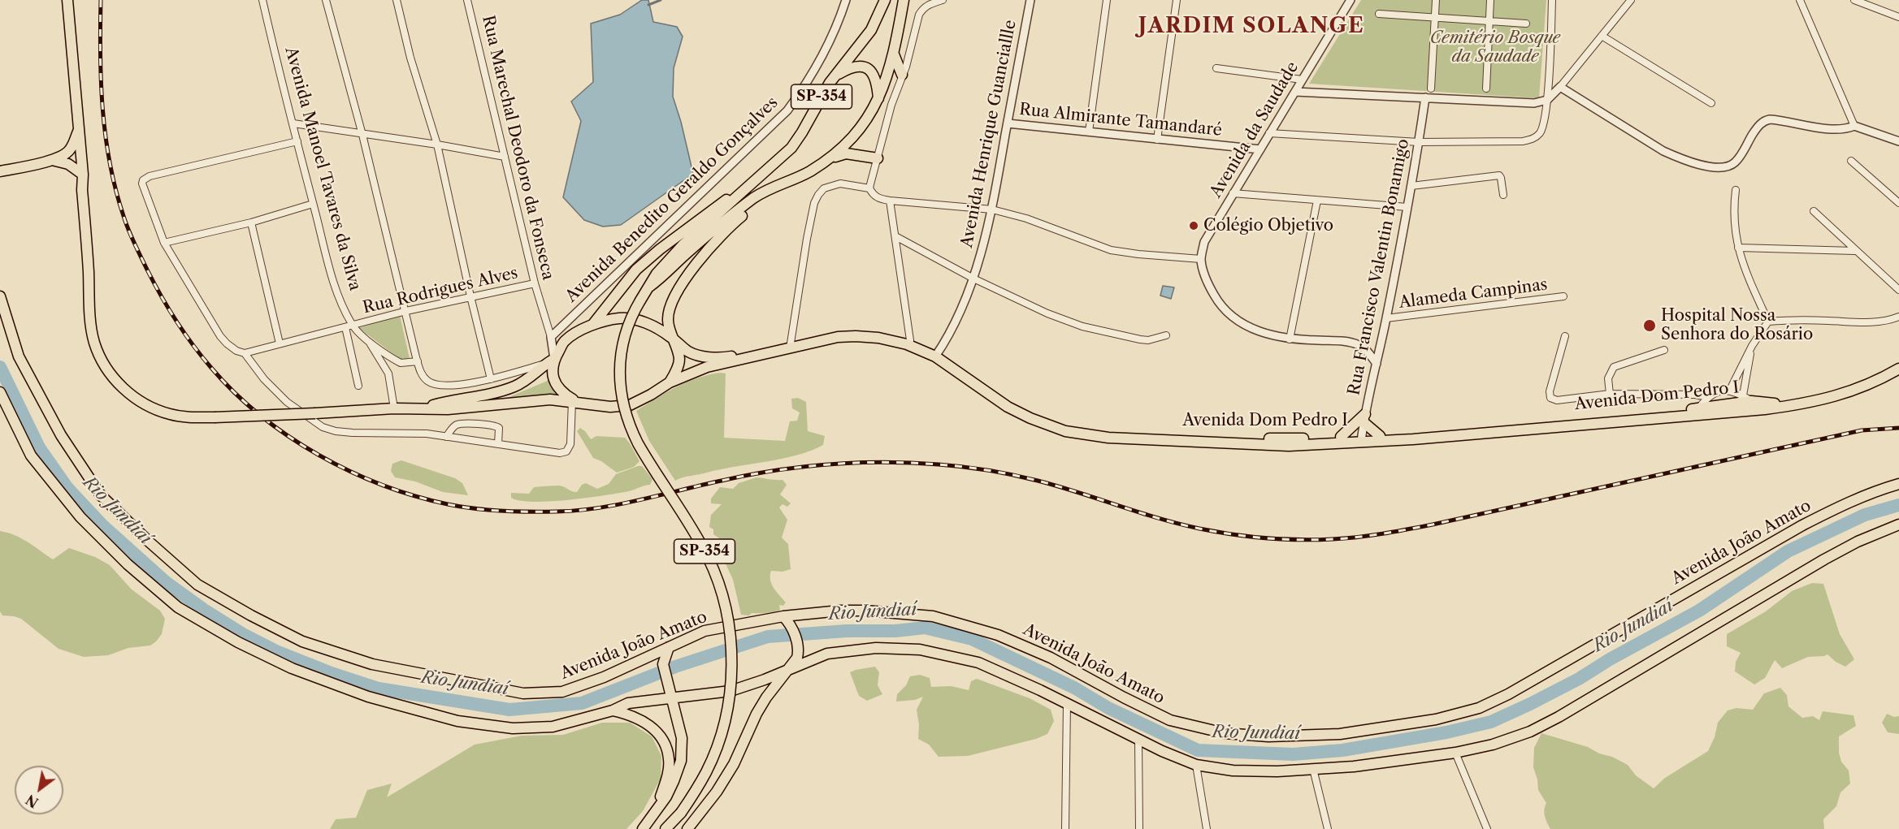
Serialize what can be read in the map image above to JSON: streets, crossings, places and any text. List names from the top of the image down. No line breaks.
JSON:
{"streets":{"main road":["SP-354","Avenida Dom Pedro I","Avenida João Amato"],"street":["Rua Almirante Tamandaré","Avenida da Saudade","Avenida Henrique Guanciallle","Rua Marechal Deodoro da Fonseca","Avenida Manoel Tavares da Silva","Avenida Benedito Geraldo Gonçalves","Rua Francisco Valentin Bonamigo","Rua Rodrigues Alves","Alameda Campinas"]},"crossings":[["Rua Almirante Tamandaré","Avenida da Saudade"],["Rua Almirante Tamandaré","Avenida Henrique Guanciallle"],["Avenida Henrique Guanciallle","Avenida Dom Pedro I"],["Rua Marechal Deodoro da Fonseca","Avenida Benedito Geraldo Gonçalves"],["Rua Marechal Deodoro da Fonseca","Rua Rodrigues Alves"],["Avenida Manoel Tavares da Silva","Rua Rodrigues Alves"],["Rua Francisco Valentin Bonamigo","Alameda Campinas"],["Rua Francisco Valentin Bonamigo","Avenida Dom Pedro I"]],"districts":["JARDIM SOLANGE"],"water":["Rio Jundiaí"],"parks":["Cemitério Bosque da Saudade"],"places":["Colégio Objetivo","Hospital Nossa Senhora do Rosário"],"north":"bottom left"}
